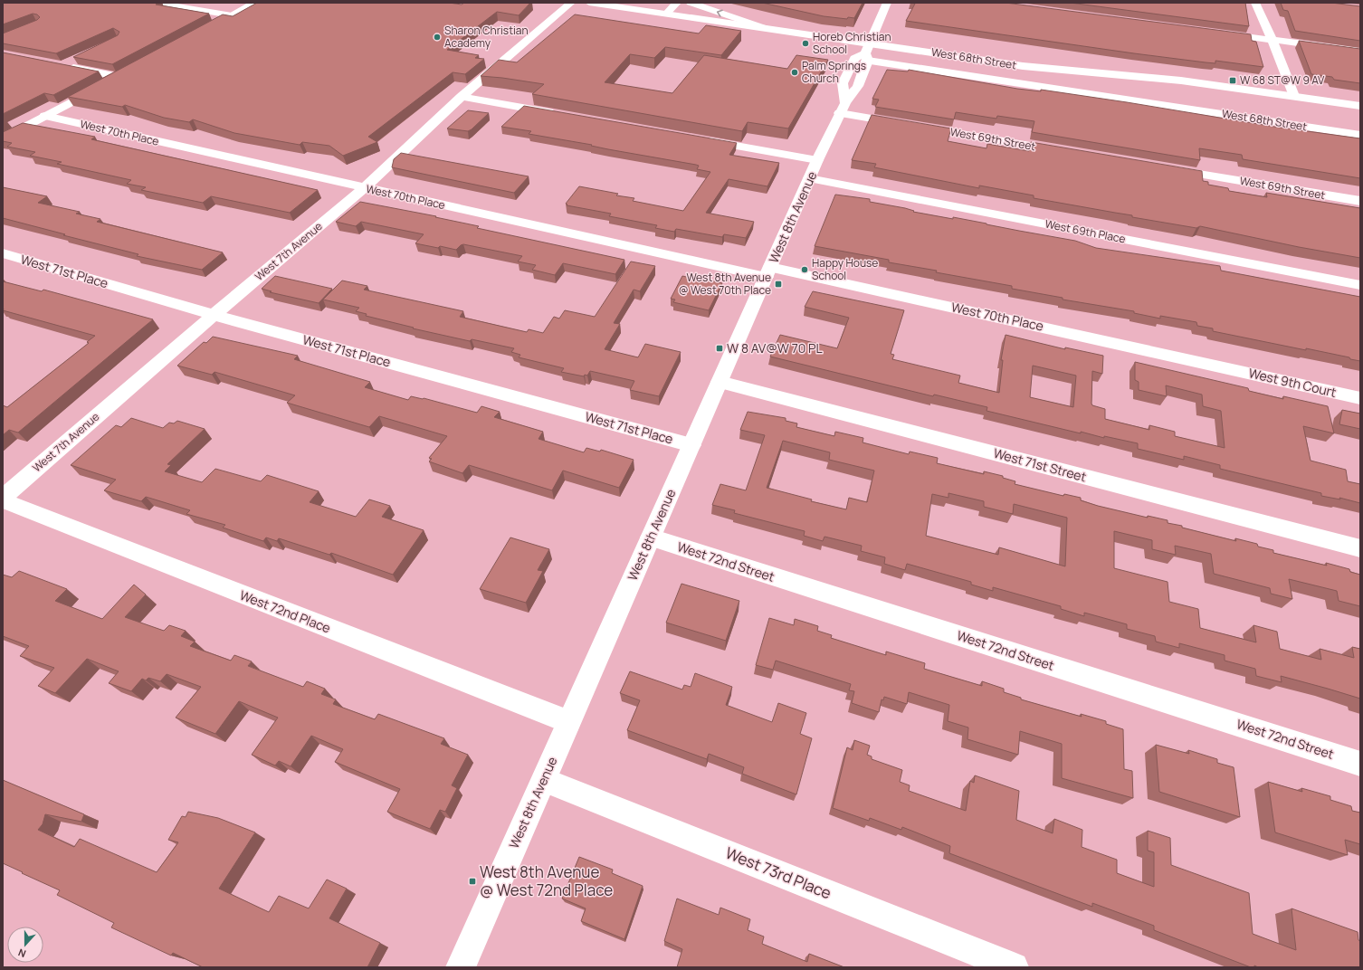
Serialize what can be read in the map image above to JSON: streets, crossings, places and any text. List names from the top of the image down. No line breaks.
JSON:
{"streets":{"street":["West 68th Street","West 70th Place","West 69th Street","West 8th Avenue","West 69th Place","West 7th Avenue","West 71st Place","West 9th Court","West 71st Street","West 72nd Street","West 72nd Place","West 73rd Place"]},"crossings":[["West 68th Street","West 8th Avenue"],["West 70th Place","West 8th Avenue"],["West 70th Place","West 7th Avenue"],["West 70th Place","West 9th Court"],["West 69th Street","West 8th Avenue"],["West 8th Avenue","West 69th Place"],["West 8th Avenue","West 71st Place"],["West 8th Avenue","West 71st Street"],["West 8th Avenue","West 72nd Street"],["West 8th Avenue","West 72nd Place"],["West 8th Avenue","West 73rd Place"],["West 7th Avenue","West 71st Place"]],"places":{"other":["Sharon Christian Academy","Horeb Christian School","Palm Springs Church","Happy House School"],"transit":["W 68 ST@W 9 AV","West 8th Avenue @ West 70th Place","W 8 AV@W 70 PL","West 8th Avenue @ West 72nd Place"]},"north":"bottom"}
